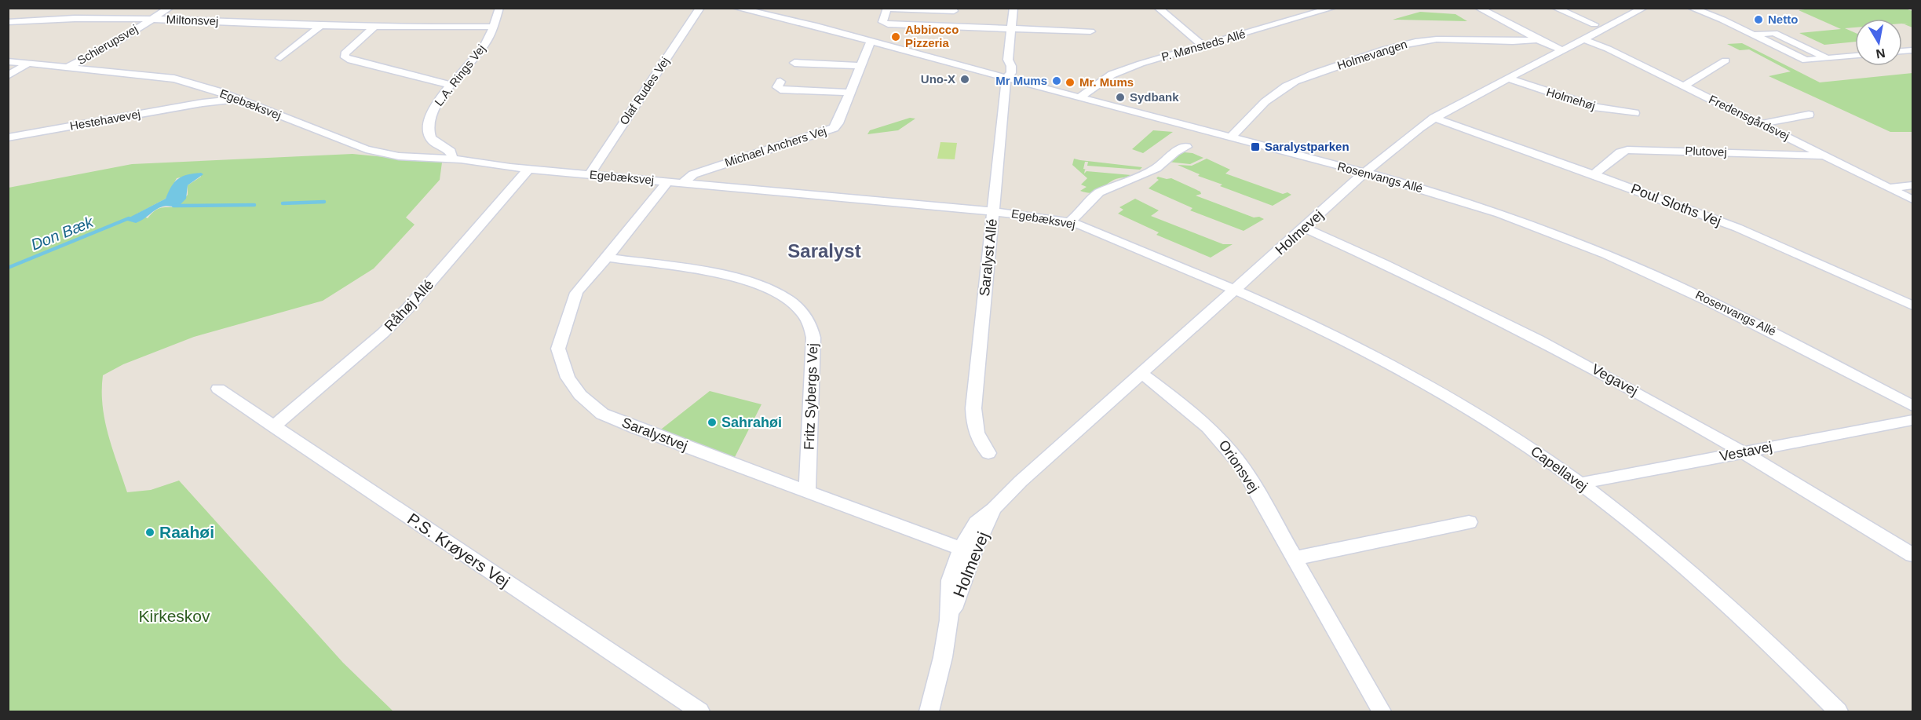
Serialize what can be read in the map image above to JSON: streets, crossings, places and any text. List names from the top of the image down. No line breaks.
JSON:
{"streets":{"street":["Miltonsvej","Schierupsvej","P. Mønsteds Allé","Holmevangen","L.A. Rings Vej","Olaf Rudes Vej","Holmehøj","Egebæksvej","Fredensgårdsvej","Hestehavevej","Michael Anchers Vej","Plutovej","Rosenvangs Allé","Poul Sloths Vej","Holmevej","Saralyst Allé","Råhøj Allé","Vegavej","Fritz Sybergs Vej","Saralystvej","Vestavej","Orionsvej","Capellavej","P.S. Krøyers Vej"]},"crossings":[["Miltonsvej","Schierupsvej"],["Miltonsvej","L.A. Rings Vej"],["Schierupsvej","Egebæksvej"],["P. Mønsteds Allé","Rosenvangs Allé"],["Holmevangen","Rosenvangs Allé"],["L.A. Rings Vej","Egebæksvej"],["Olaf Rudes Vej","Egebæksvej"],["Holmehøj","Holmevej"],["Egebæksvej","Hestehavevej"],["Egebæksvej","Michael Anchers Vej"],["Egebæksvej","Holmevej"],["Egebæksvej","Saralyst Allé"],["Egebæksvej","Råhøj Allé"],["Egebæksvej","Saralystvej"],["Egebæksvej","Capellavej"],["Fredensgårdsvej","Plutovej"],["Fredensgårdsvej","Holmevej"],["Michael Anchers Vej","Rosenvangs Allé"],["Michael Anchers Vej","Saralystvej"],["Plutovej","Poul Sloths Vej"],["Rosenvangs Allé","Holmevej"],["Rosenvangs Allé","Saralyst Allé"],["Poul Sloths Vej","Holmevej"],["Holmevej","Vegavej"],["Holmevej","Saralystvej"],["Holmevej","Orionsvej"],["Holmevej","Capellavej"],["Råhøj Allé","P.S. Krøyers Vej"],["Vegavej","Vestavej"],["Fritz Sybergs Vej","Saralystvej"],["Vestavej","Capellavej"]],"districts":["Saralyst"],"water":["Don Bæk"],"parks":["Kirkeskov"],"places":{"other":["Netto","Abbiocco Pizzeria","Uno-X","Mr Mums","Mr. Mums","Sydbank","Sahrahøi","Raahøi"],"transit":["Saralystparken"]},"north":"bottom"}
